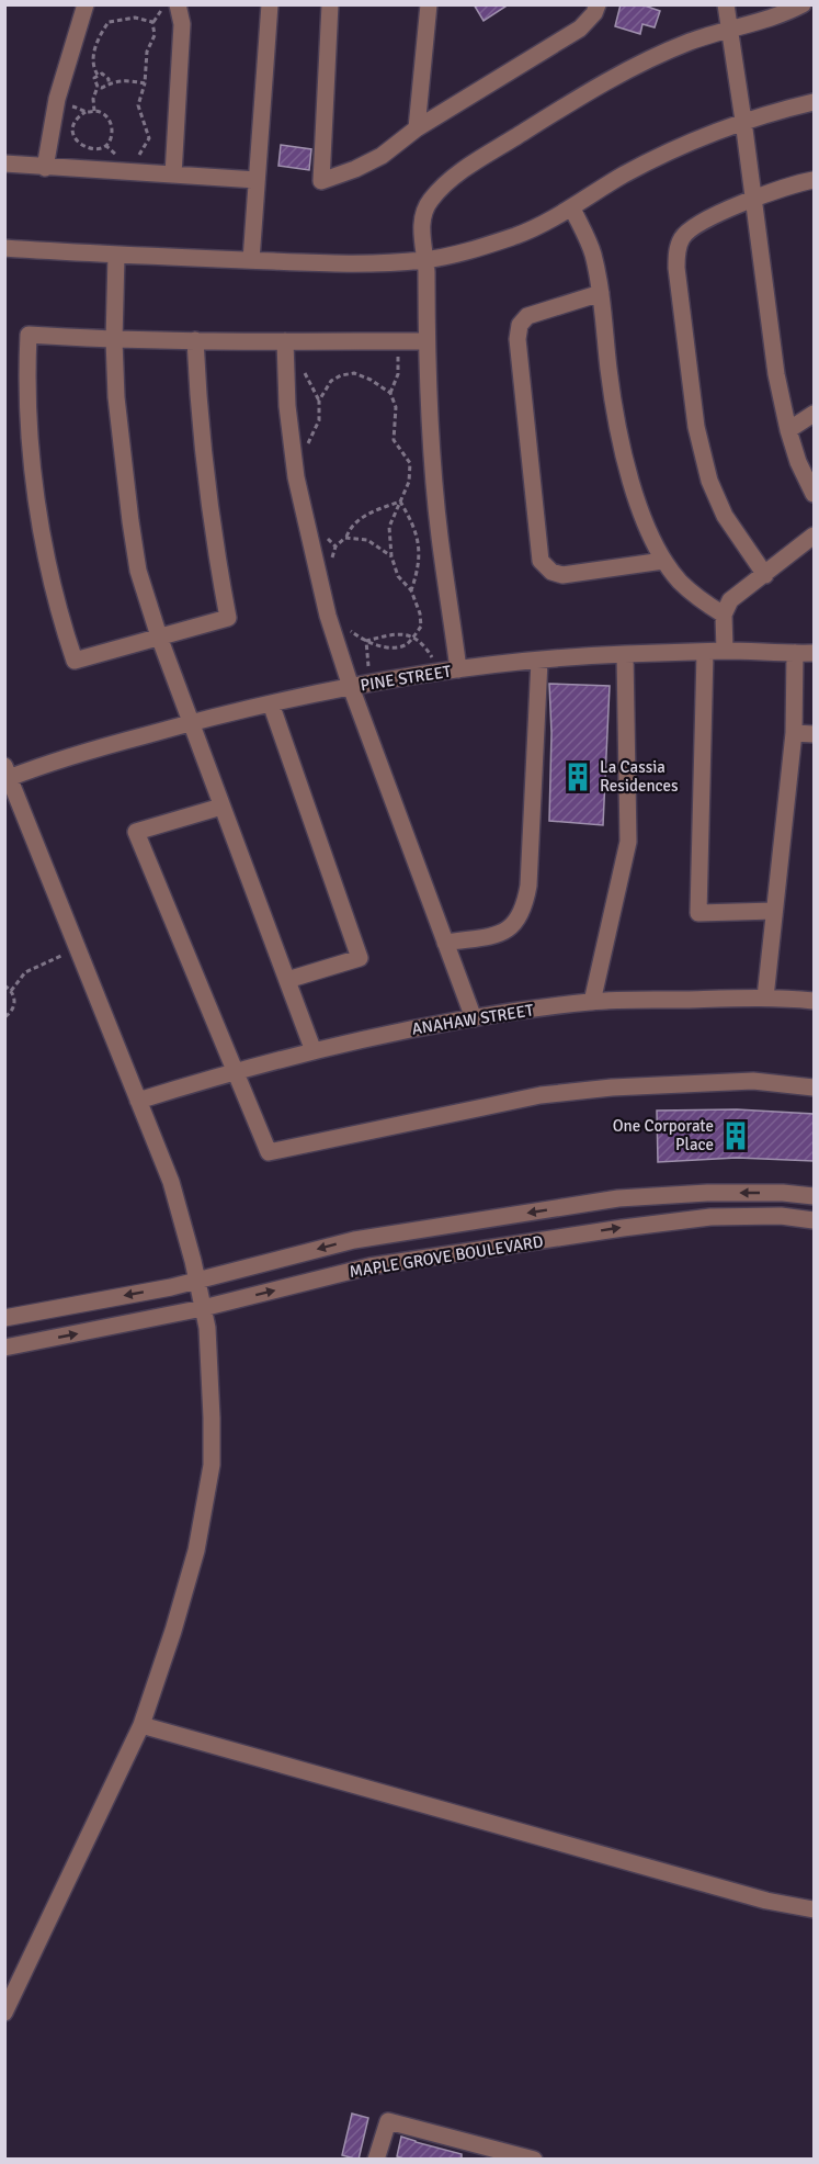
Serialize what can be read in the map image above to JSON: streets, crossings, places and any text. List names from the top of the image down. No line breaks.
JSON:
{"streets":{"street":["PINE STREET","ANAHAW STREET","MAPLE GROVE BOULEVARD"]},"places":{"building":["La Cassia Residences","One Corporate Place"]}}
